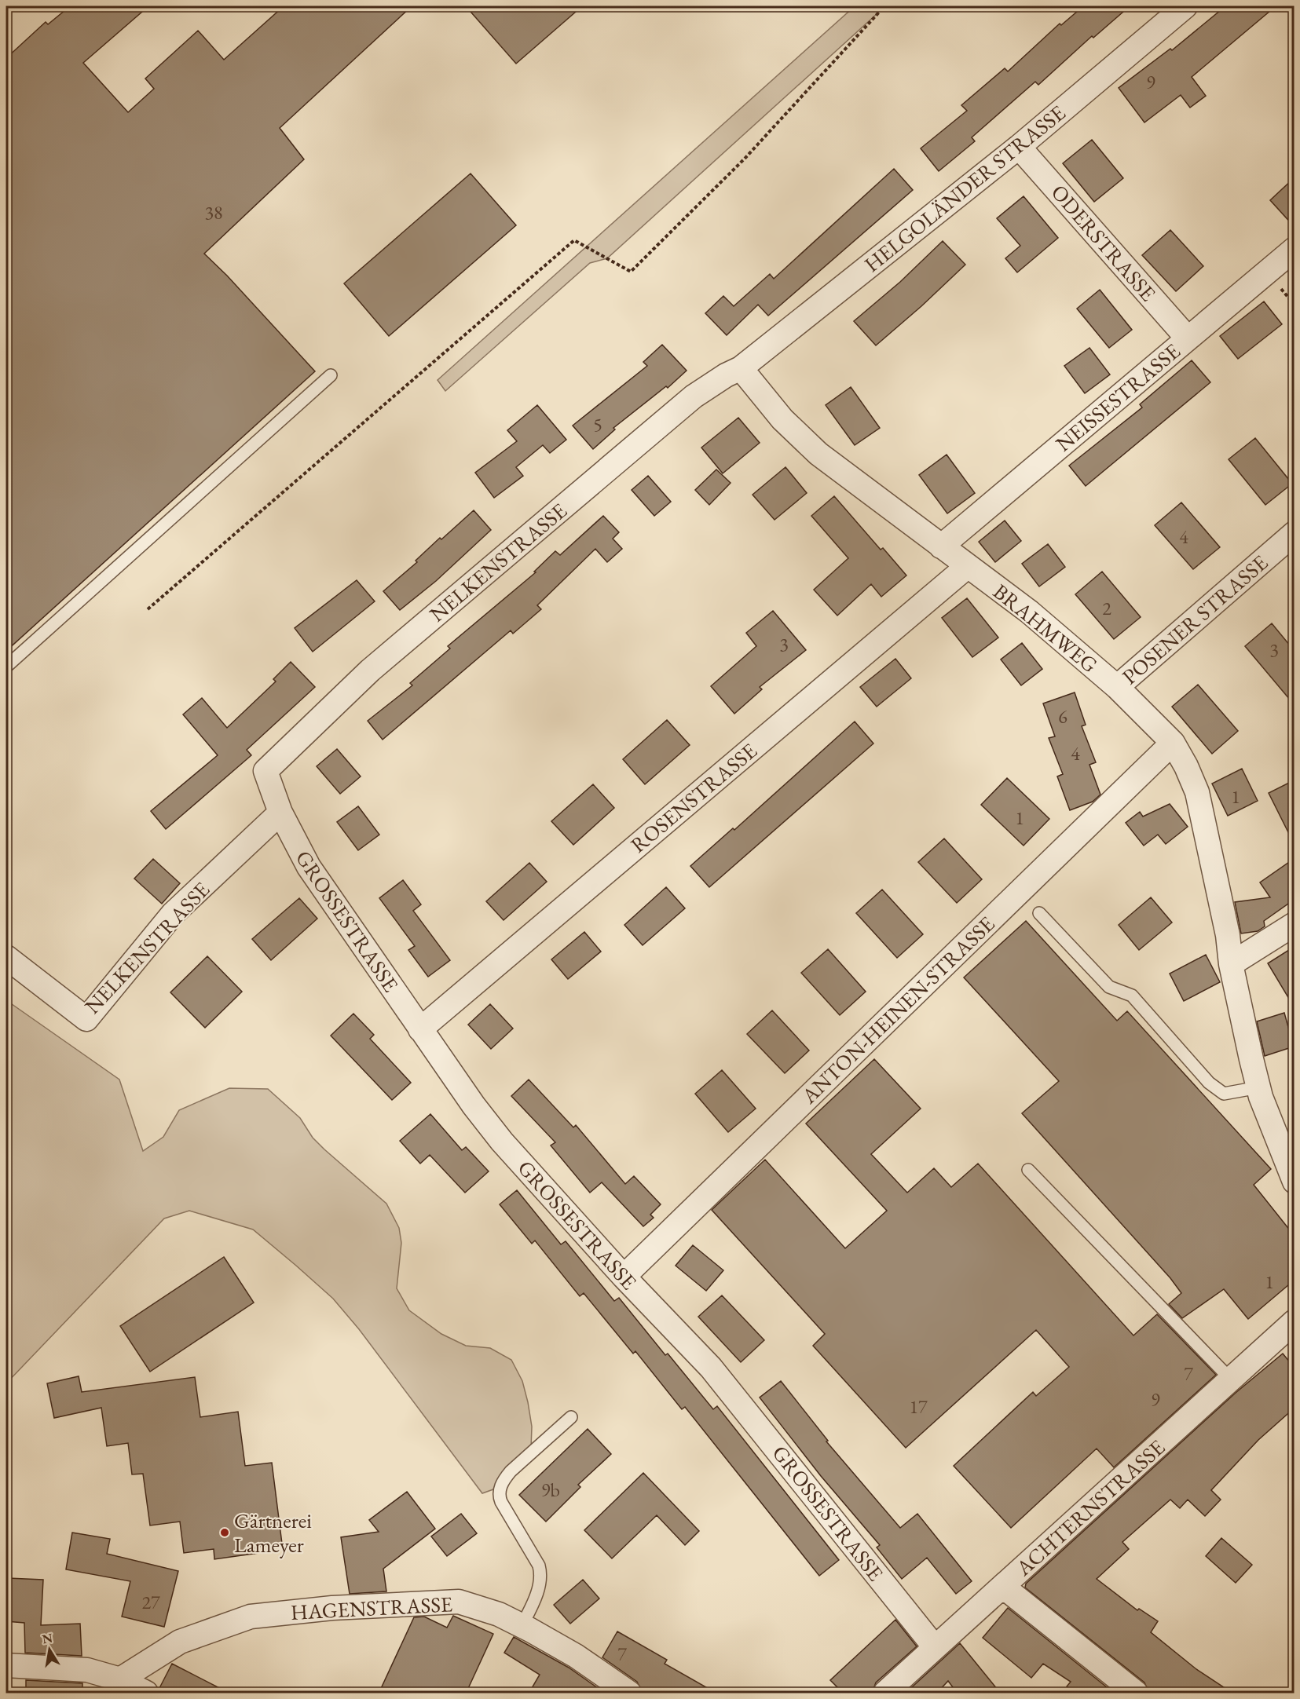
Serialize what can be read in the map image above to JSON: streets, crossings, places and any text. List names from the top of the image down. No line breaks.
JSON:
{"streets":{"street":["HELGOLÄNDER STRASSE","ODERSTRASSE","NEISSESTRASSE","NELKENSTRASSE","POSENER STRASSE","BRAHMWEG","ROSENSTRASSE","GROSSESTRASSE","ANTON-HEINEN-STRASSE","ACHTERNSTRASSE","HAGENSTRASSE"]},"crossings":[["HELGOLÄNDER STRASSE","ODERSTRASSE"],["HELGOLÄNDER STRASSE","NELKENSTRASSE"],["HELGOLÄNDER STRASSE","BRAHMWEG"],["ODERSTRASSE","NEISSESTRASSE"],["NEISSESTRASSE","BRAHMWEG"],["NELKENSTRASSE","BRAHMWEG"],["NELKENSTRASSE","GROSSESTRASSE"],["POSENER STRASSE","BRAHMWEG"],["BRAHMWEG","ROSENSTRASSE"],["BRAHMWEG","ANTON-HEINEN-STRASSE"],["ROSENSTRASSE","GROSSESTRASSE"],["GROSSESTRASSE","ANTON-HEINEN-STRASSE"],["GROSSESTRASSE","ACHTERNSTRASSE"]],"places":["Gärtnerei Lameyer"],"house_numbers":["9","38","5","4","2","3","3","6","4","1","1","1","7","9","17","9b","27","7"],"north":"top"}
